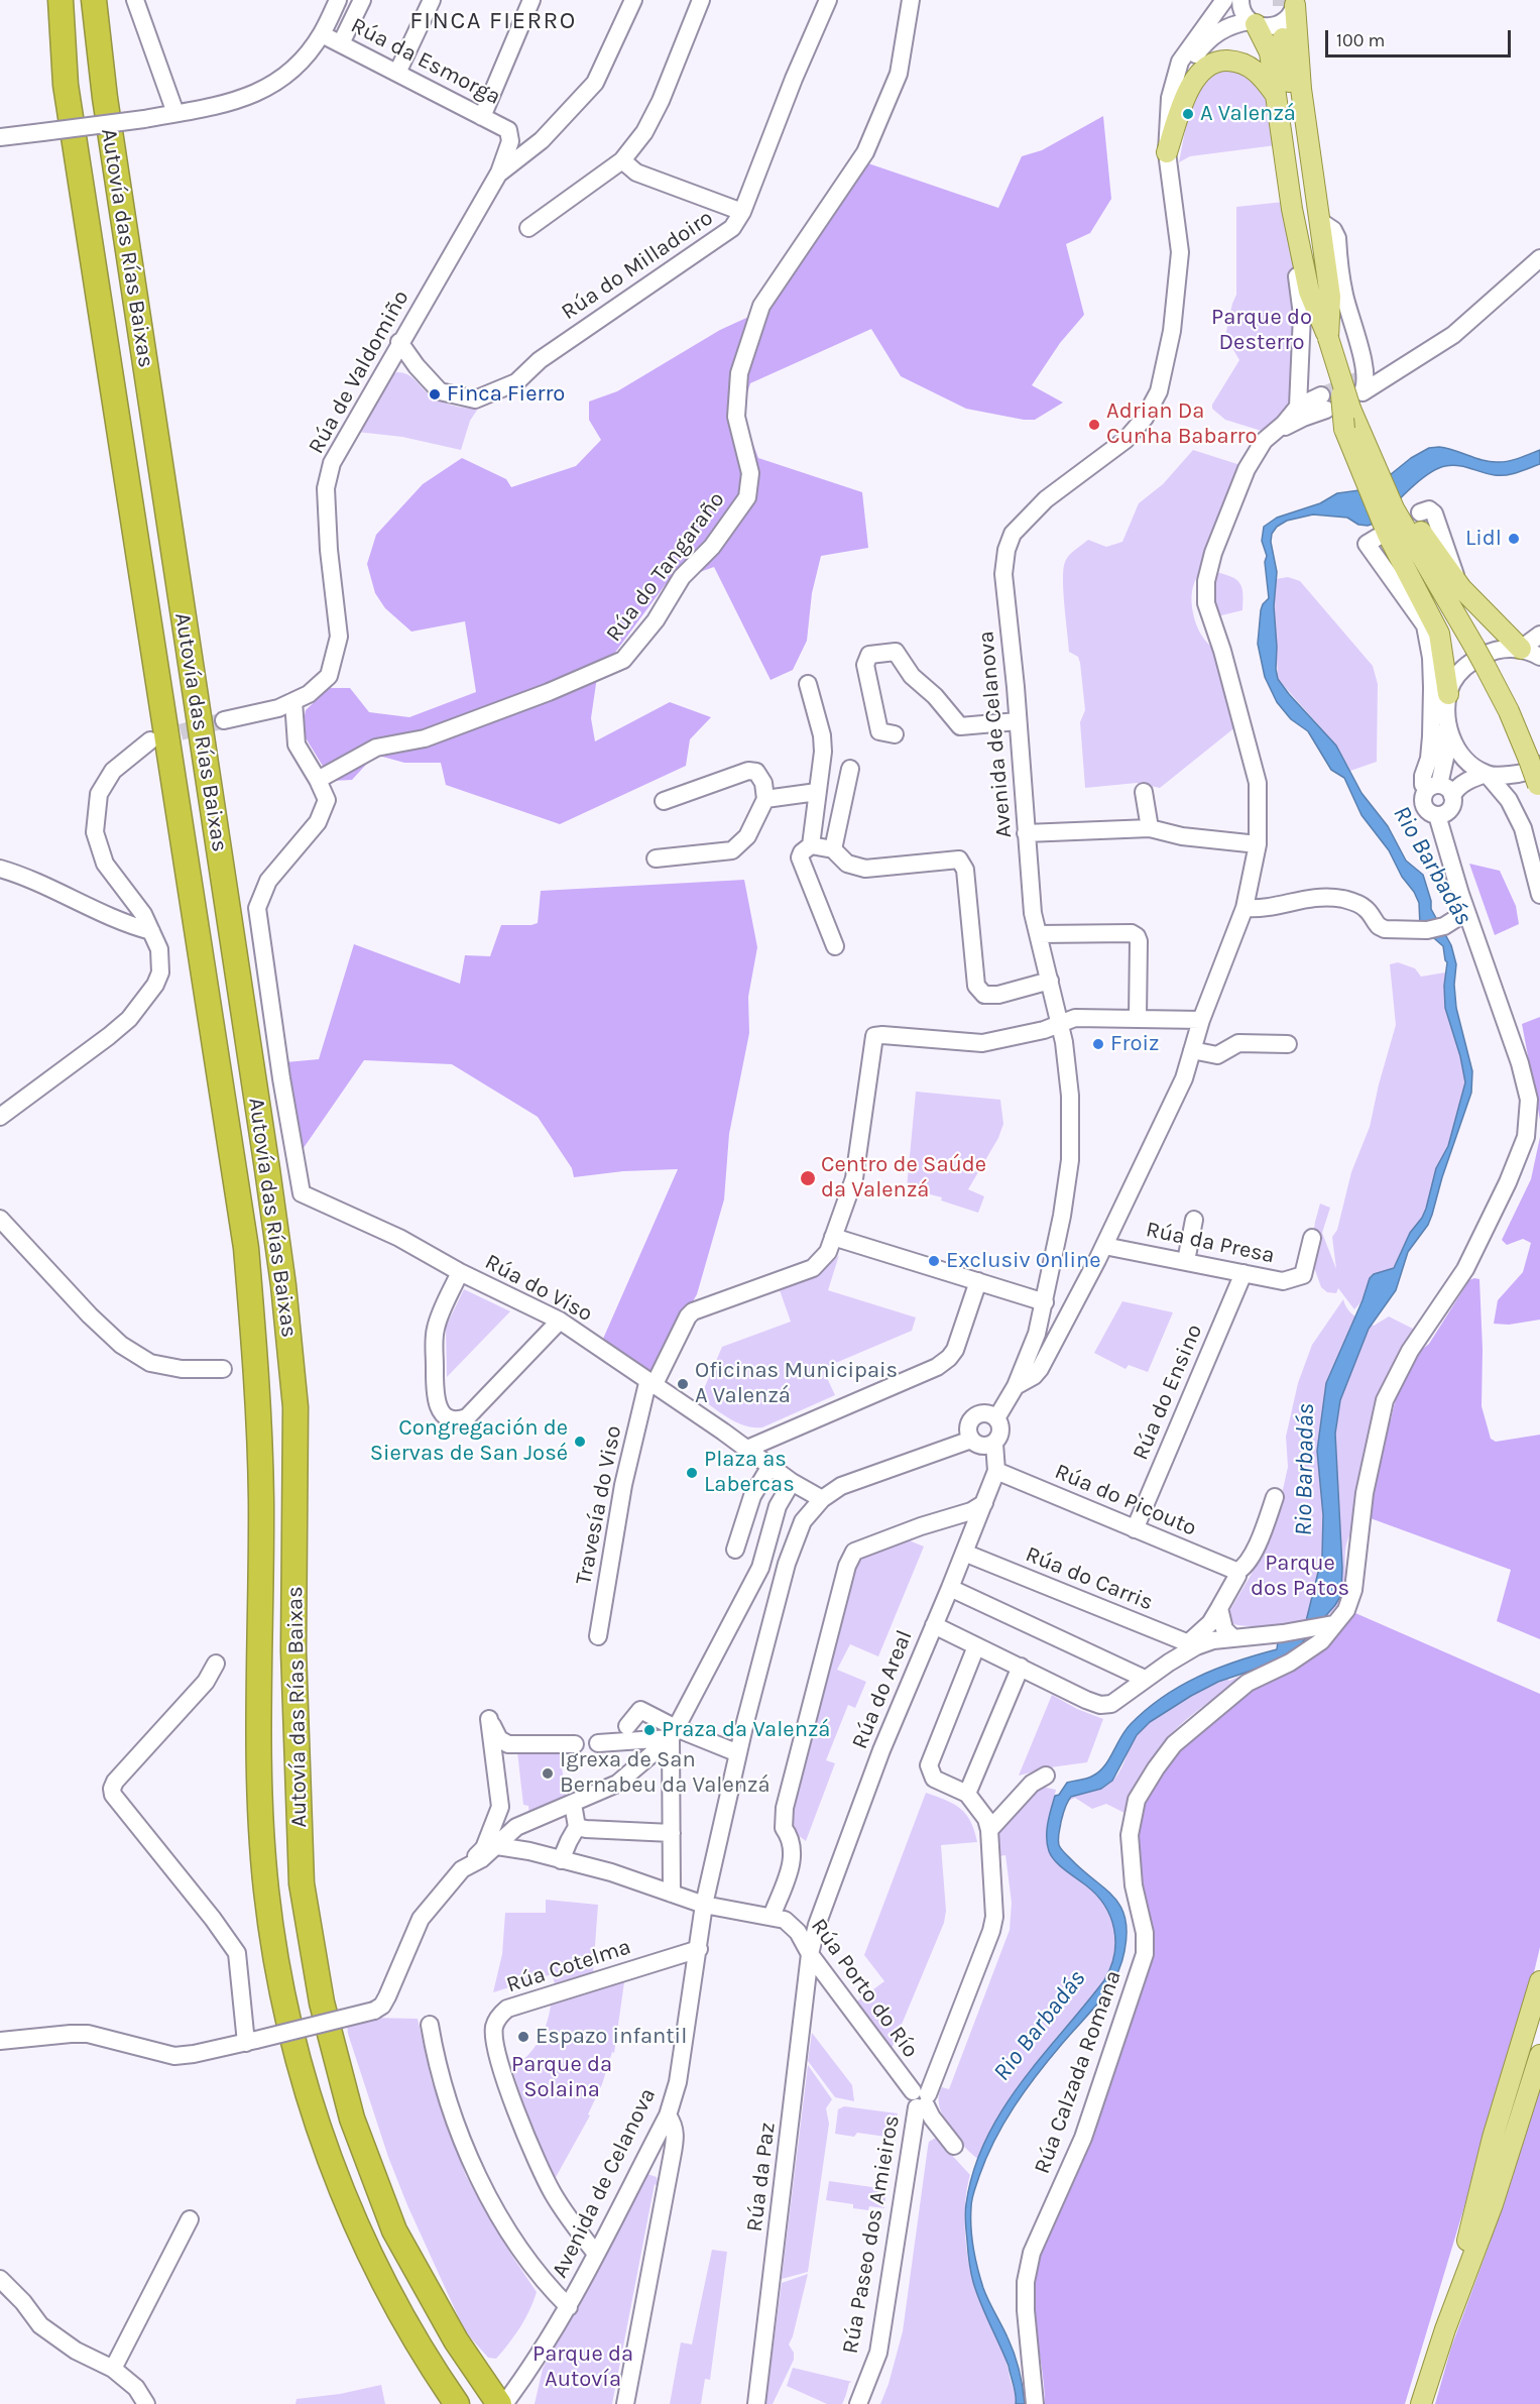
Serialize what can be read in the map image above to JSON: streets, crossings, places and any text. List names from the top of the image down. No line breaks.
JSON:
{"streets":{"highway":["Autovía das Rías Baixas"],"street":["Rúa da Esmorga","Rúa do Milladoiro","Rúa de Valdomiño","Rúa do Tangaraño","Avenida de Celanova","Rúa da Presa","Rúa do Viso","Rúa do Ensino","Rúa do Picouto","Travesía do Viso","Rúa do Carris","Rúa do Areal","Rúa Cotelma","Rúa Porto do Río","Rúa Calzada Romana","Rúa da Paz","Rúa Paseo dos Amieiros"]},"crossings":[["Rúa da Esmorga","Rúa de Valdomiño"],["Rúa do Milladoiro","Rúa de Valdomiño"],["Rúa do Tangaraño","Rúa do Viso"],["Avenida de Celanova","Rúa do Viso"],["Avenida de Celanova","Travesía do Viso"],["Avenida de Celanova","Rúa do Areal"],["Avenida de Celanova","Rúa Cotelma"],["Avenida de Celanova","Rúa Porto do Río"],["Rúa da Presa","Rúa do Ensino"],["Rúa do Viso","Travesía do Viso"],["Rúa do Ensino","Rúa do Picouto"],["Rúa do Picouto","Rúa do Areal"],["Rúa do Carris","Rúa do Areal"],["Rúa do Areal","Rúa Porto do Río"],["Rúa do Areal","Rúa da Paz"],["Rúa Porto do Río","Rúa da Paz"],["Rúa Porto do Río","Rúa Paseo dos Amieiros"]],"districts":["FINCA FIERRO"],"water":["Rio Barbadás"],"parks":["Parque do Desterro","Parque dos Patos","Parque da Solaina","Parque da Autovía"],"places":["A Valenzá","Finca Fierro","Adrian Da Cunha Babarro","Lidl","Froiz","Centro de Saúde da Valenzá","Exclusiv Online","Oficinas Municipais A Valenzá","Congregación de Siervas de San José","Plaza as Labercas","Praza da Valenzá","Igrexa de San Bernabeu da Valenzá","Espazo infantil"],"scale_bar":"100 m"}
